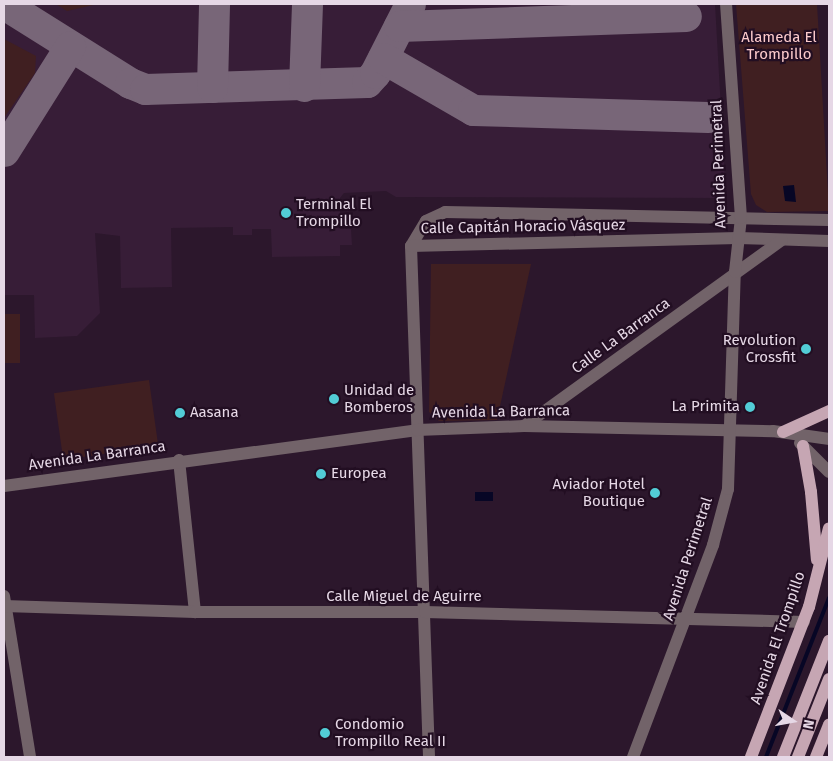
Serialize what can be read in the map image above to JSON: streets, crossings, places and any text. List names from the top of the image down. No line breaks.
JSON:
{"streets":{"main road":["Avenida El Trompillo"],"street":["Avenida Perimetral","Calle Capitán Horacio Vásquez","Calle La Barranca","Avenida La Barranca","Calle Miguel de Aguirre"]},"crossings":[["Avenida Perimetral","Calle Capitán Horacio Vásquez"],["Avenida Perimetral","Calle La Barranca"],["Avenida Perimetral","Avenida La Barranca"],["Avenida Perimetral","Calle Miguel de Aguirre"],["Calle Capitán Horacio Vásquez","Calle La Barranca"],["Calle La Barranca","Avenida La Barranca"],["Calle Miguel de Aguirre","Avenida El Trompillo"]],"parks":["Alameda El Trompillo"],"places":["Terminal El Trompillo","Revolution Crossfit","Unidad de Bomberos","La Primita","Aasana","Europea","Aviador Hotel Boutique","Condomio Trompillo Real II"],"north":"right"}
